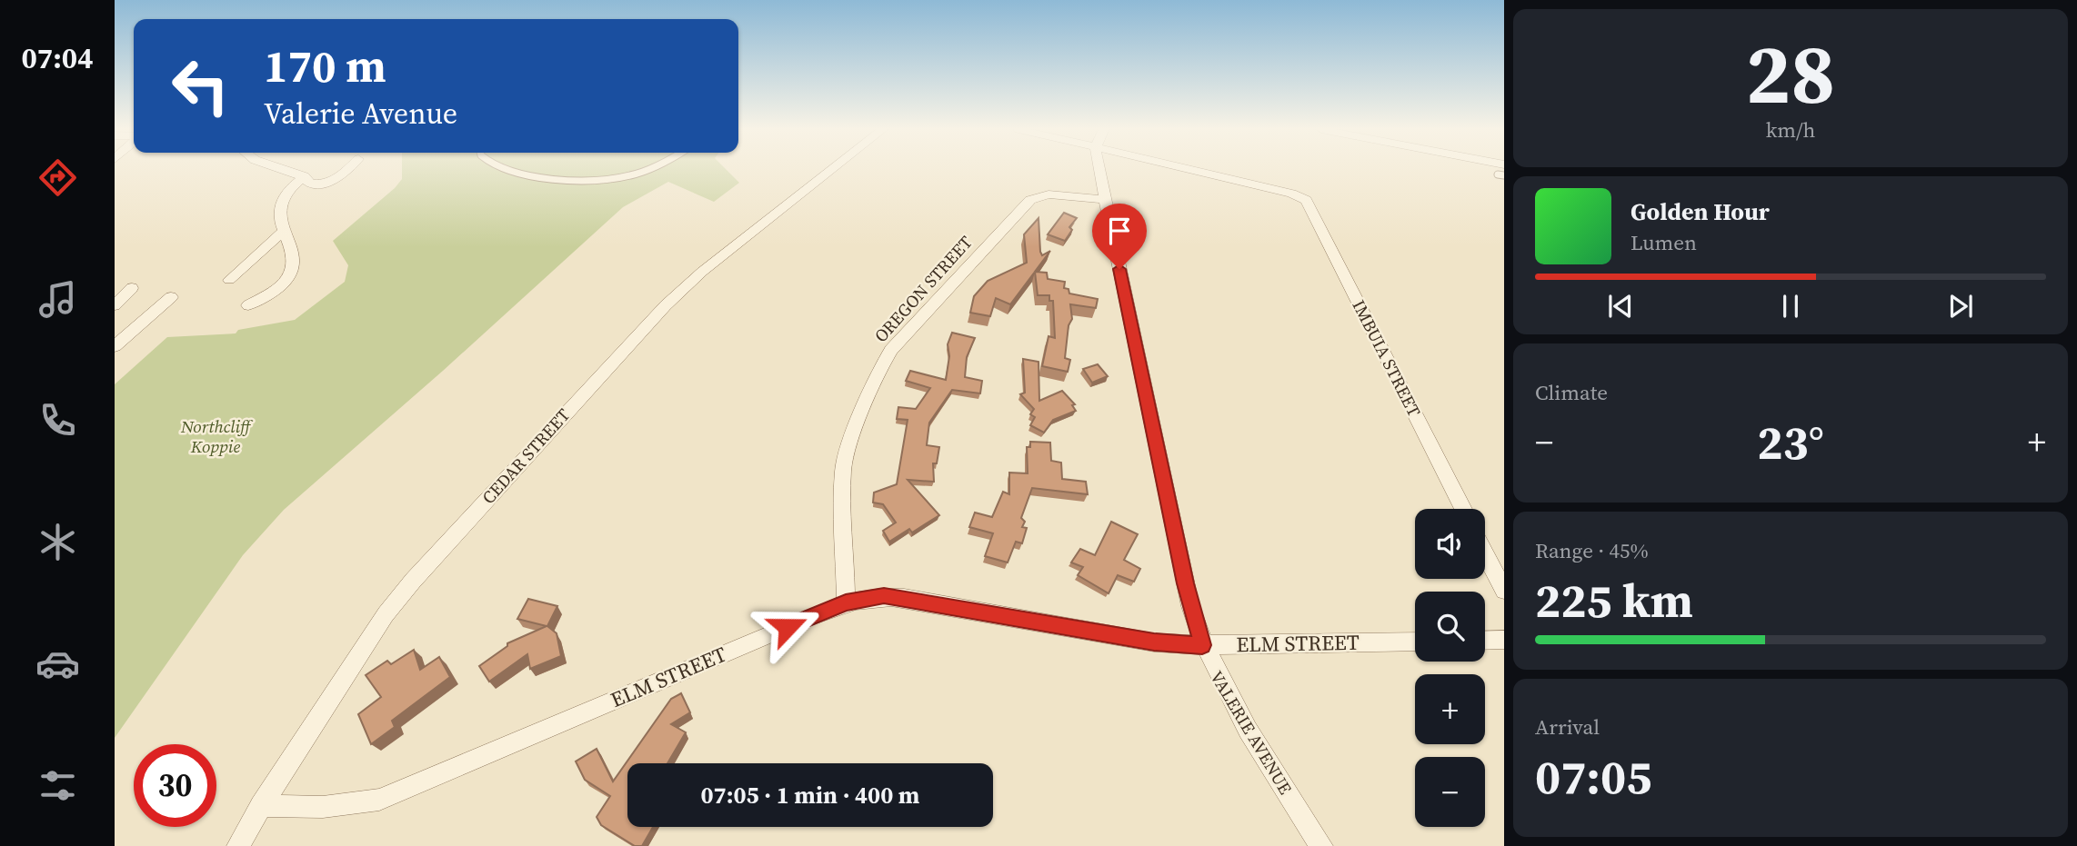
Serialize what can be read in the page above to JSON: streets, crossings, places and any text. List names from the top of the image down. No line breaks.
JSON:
{"streets":{"street":["OREGON STREET","IMBUIA STREET","CEDAR STREET","ELM STREET","VALERIE AVENUE"]},"crossings":[["OREGON STREET","ELM STREET"],["OREGON STREET","VALERIE AVENUE"],["CEDAR STREET","ELM STREET"],["ELM STREET","VALERIE AVENUE"]],"parks":["Northcliff Koppie"],"page":{"tabs":"07:04","tile":[["28","km/h"],"Climate",["Range · 45%","225 km"],["Arrival","07:05"]],"turn":["170 m","Valerie Avenue"],"song":["Golden Hour","Lumen"],"heat":["−","23°","+"],"map_buttons":["+","−"],"limit":"30","trip":"07:05 · 1 min · 400 m"}}
